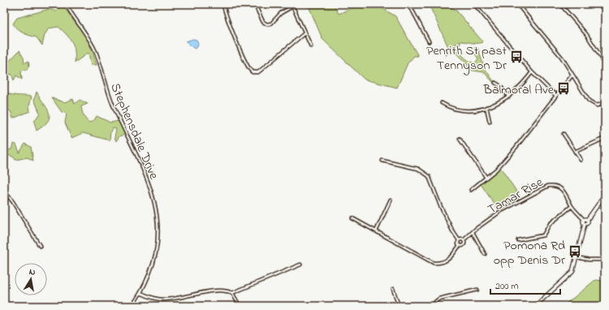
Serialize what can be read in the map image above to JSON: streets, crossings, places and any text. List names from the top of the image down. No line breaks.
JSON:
{"streets":{"street":["Stephensdale Drive","Tamar Rise"]},"places":{"bus stop":["Penrith St past Tennyson Dr","Balmoral Ave","Pomona Rd opp Denis Dr"]},"scale_bar":"200 m","north":"top"}
